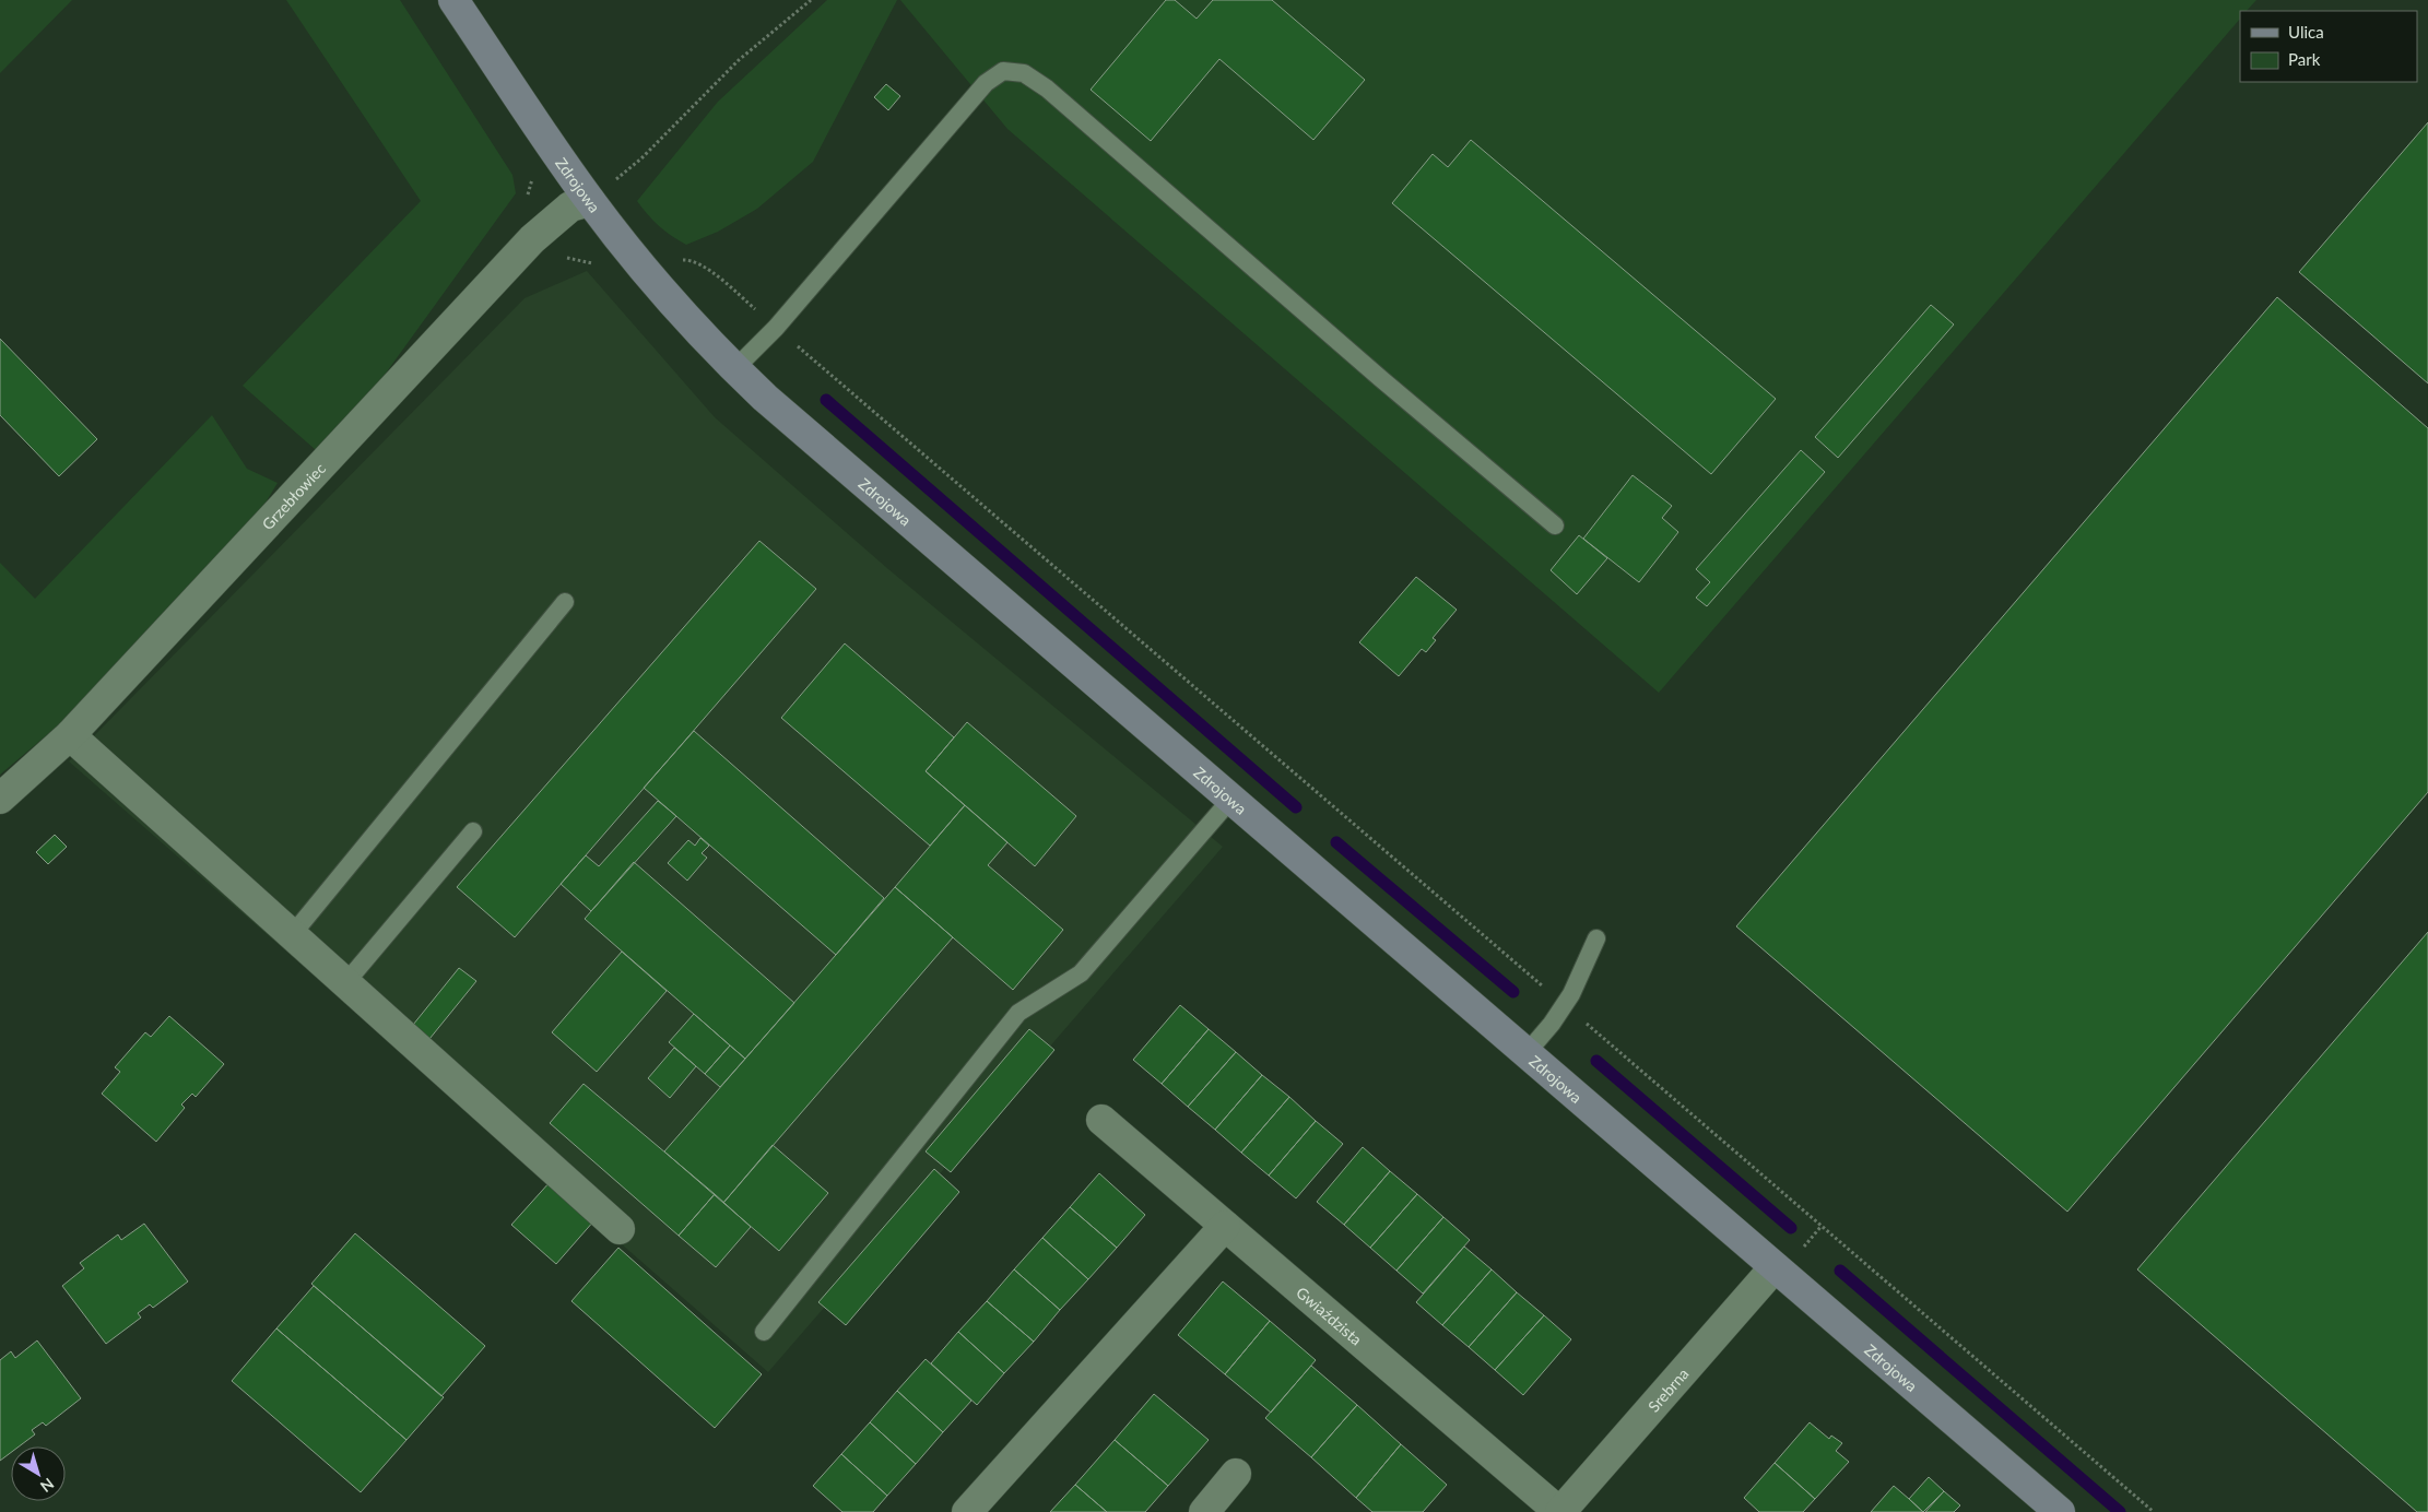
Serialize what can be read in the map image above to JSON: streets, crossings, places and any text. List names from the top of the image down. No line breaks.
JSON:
{"streets":{"street":["Zdrojowa","Grzebłowiec","Gwiaździsta","Srebrna"]},"crossings":[["Zdrojowa","Grzebłowiec"],["Zdrojowa","Srebrna"],["Gwiaździsta","Srebrna"]],"legend":["Ulica","Park"],"north":"bottom right"}
